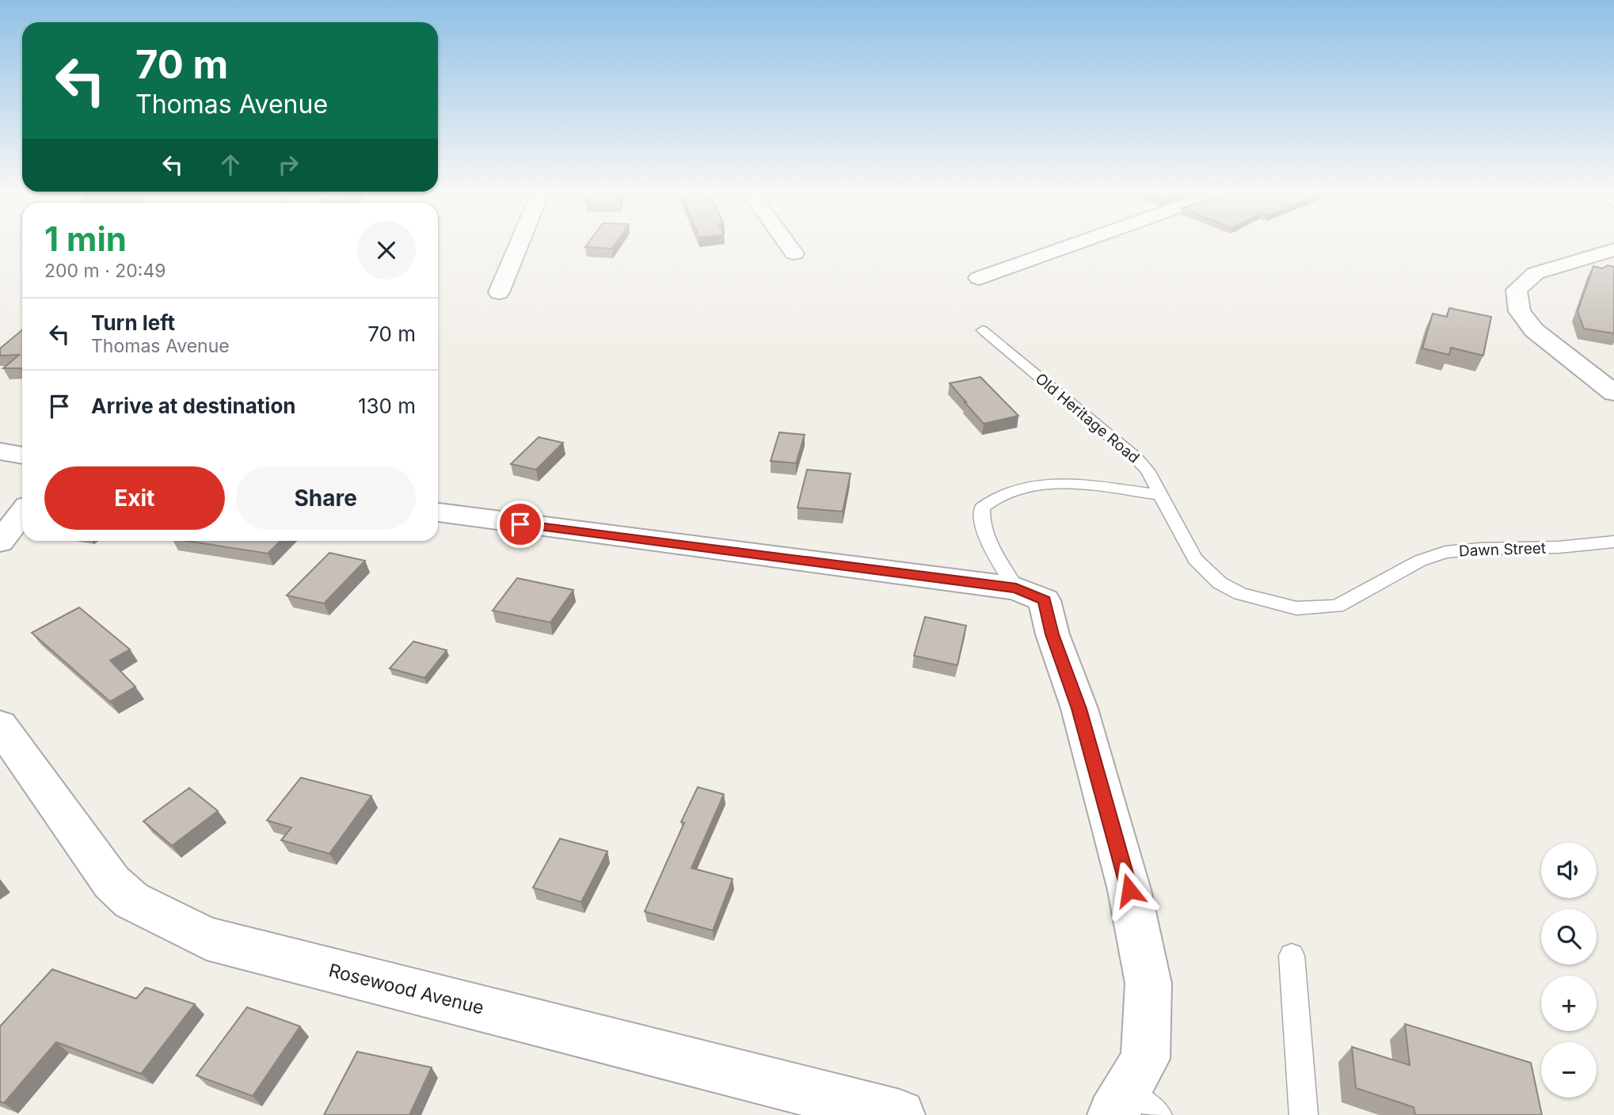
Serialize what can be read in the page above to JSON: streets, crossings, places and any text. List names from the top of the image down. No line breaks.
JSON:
{"streets":{"street":["Rosewood Avenue"],"lane":["Old Heritage Road","Dawn Street"]},"crossings":[["Old Heritage Road","Dawn Street"]],"page":{"turn":["70 m","Thomas Avenue"],"heading":["1 min","200 m · 20:49"],"list":[{"name":"Turn left","note":"Thomas Avenue","value":"70 m"},{"name":"Arrive at destination","value":"130 m"}],"buttons":["Exit","Share"],"map_buttons":["+","−"]}}
